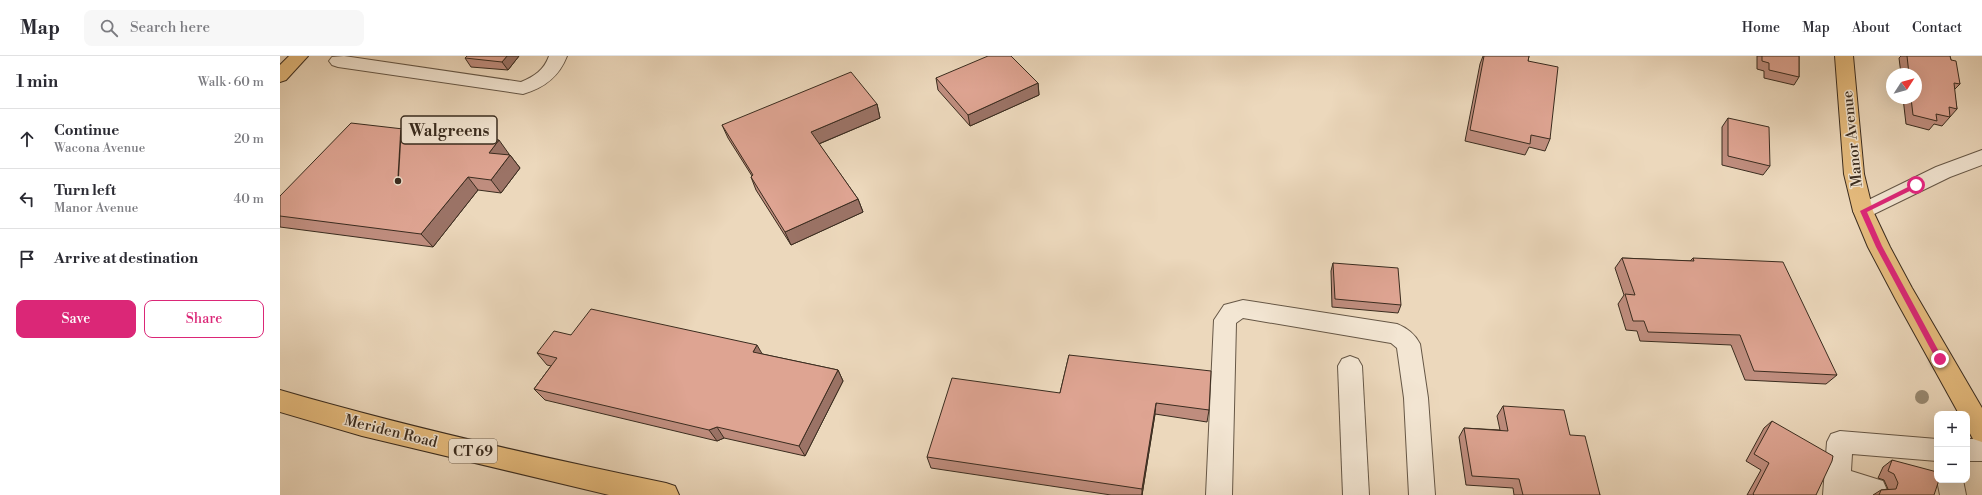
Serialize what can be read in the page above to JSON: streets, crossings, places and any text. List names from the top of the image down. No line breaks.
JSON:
{"streets":{"main road":["Manor Avenue","Meriden Road","CT 69"]},"places":["Walgreens"],"north":"top right","page":{"header":"Map","search":"Search here","nav":["Home","Map","About","Contact"],"heading":["1 min","Walk · 60 m"],"list":[["Continue","Wacona Avenue","20 m"],["Turn left","Manor Avenue","40 m"],"Arrive at destination"],"buttons":["Save","Share"],"map_buttons":["+","−"]}}
